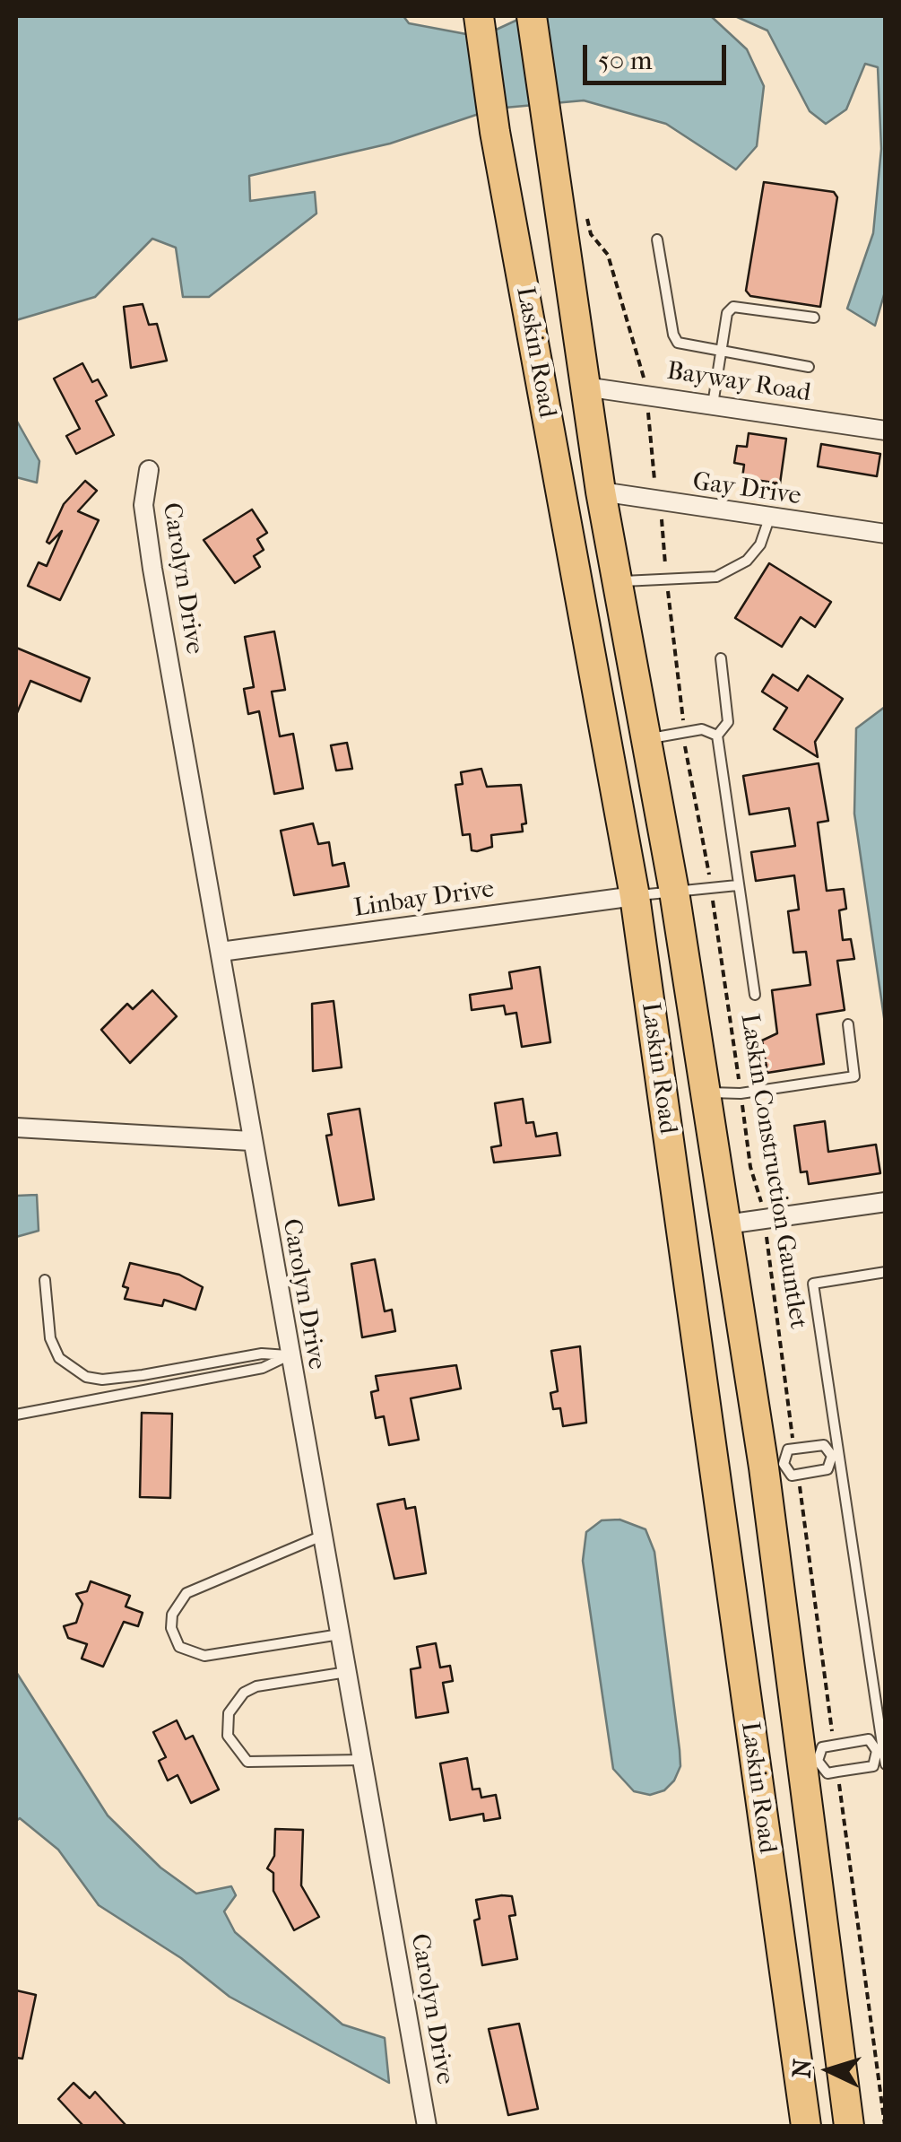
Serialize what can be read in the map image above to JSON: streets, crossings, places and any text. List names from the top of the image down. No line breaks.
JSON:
{"streets":{"main road":["Laskin Road"],"street":["Bayway Road","Gay Drive","Carolyn Drive","Linbay Drive"],"path":["Laskin Construction Gauntlet"]},"crossings":[["Laskin Road","Bayway Road"],["Laskin Road","Gay Drive"],["Laskin Road","Linbay Drive"],["Bayway Road","Laskin Construction Gauntlet"],["Gay Drive","Laskin Construction Gauntlet"],["Carolyn Drive","Linbay Drive"]],"scale_bar":"50 m","north":"left"}
